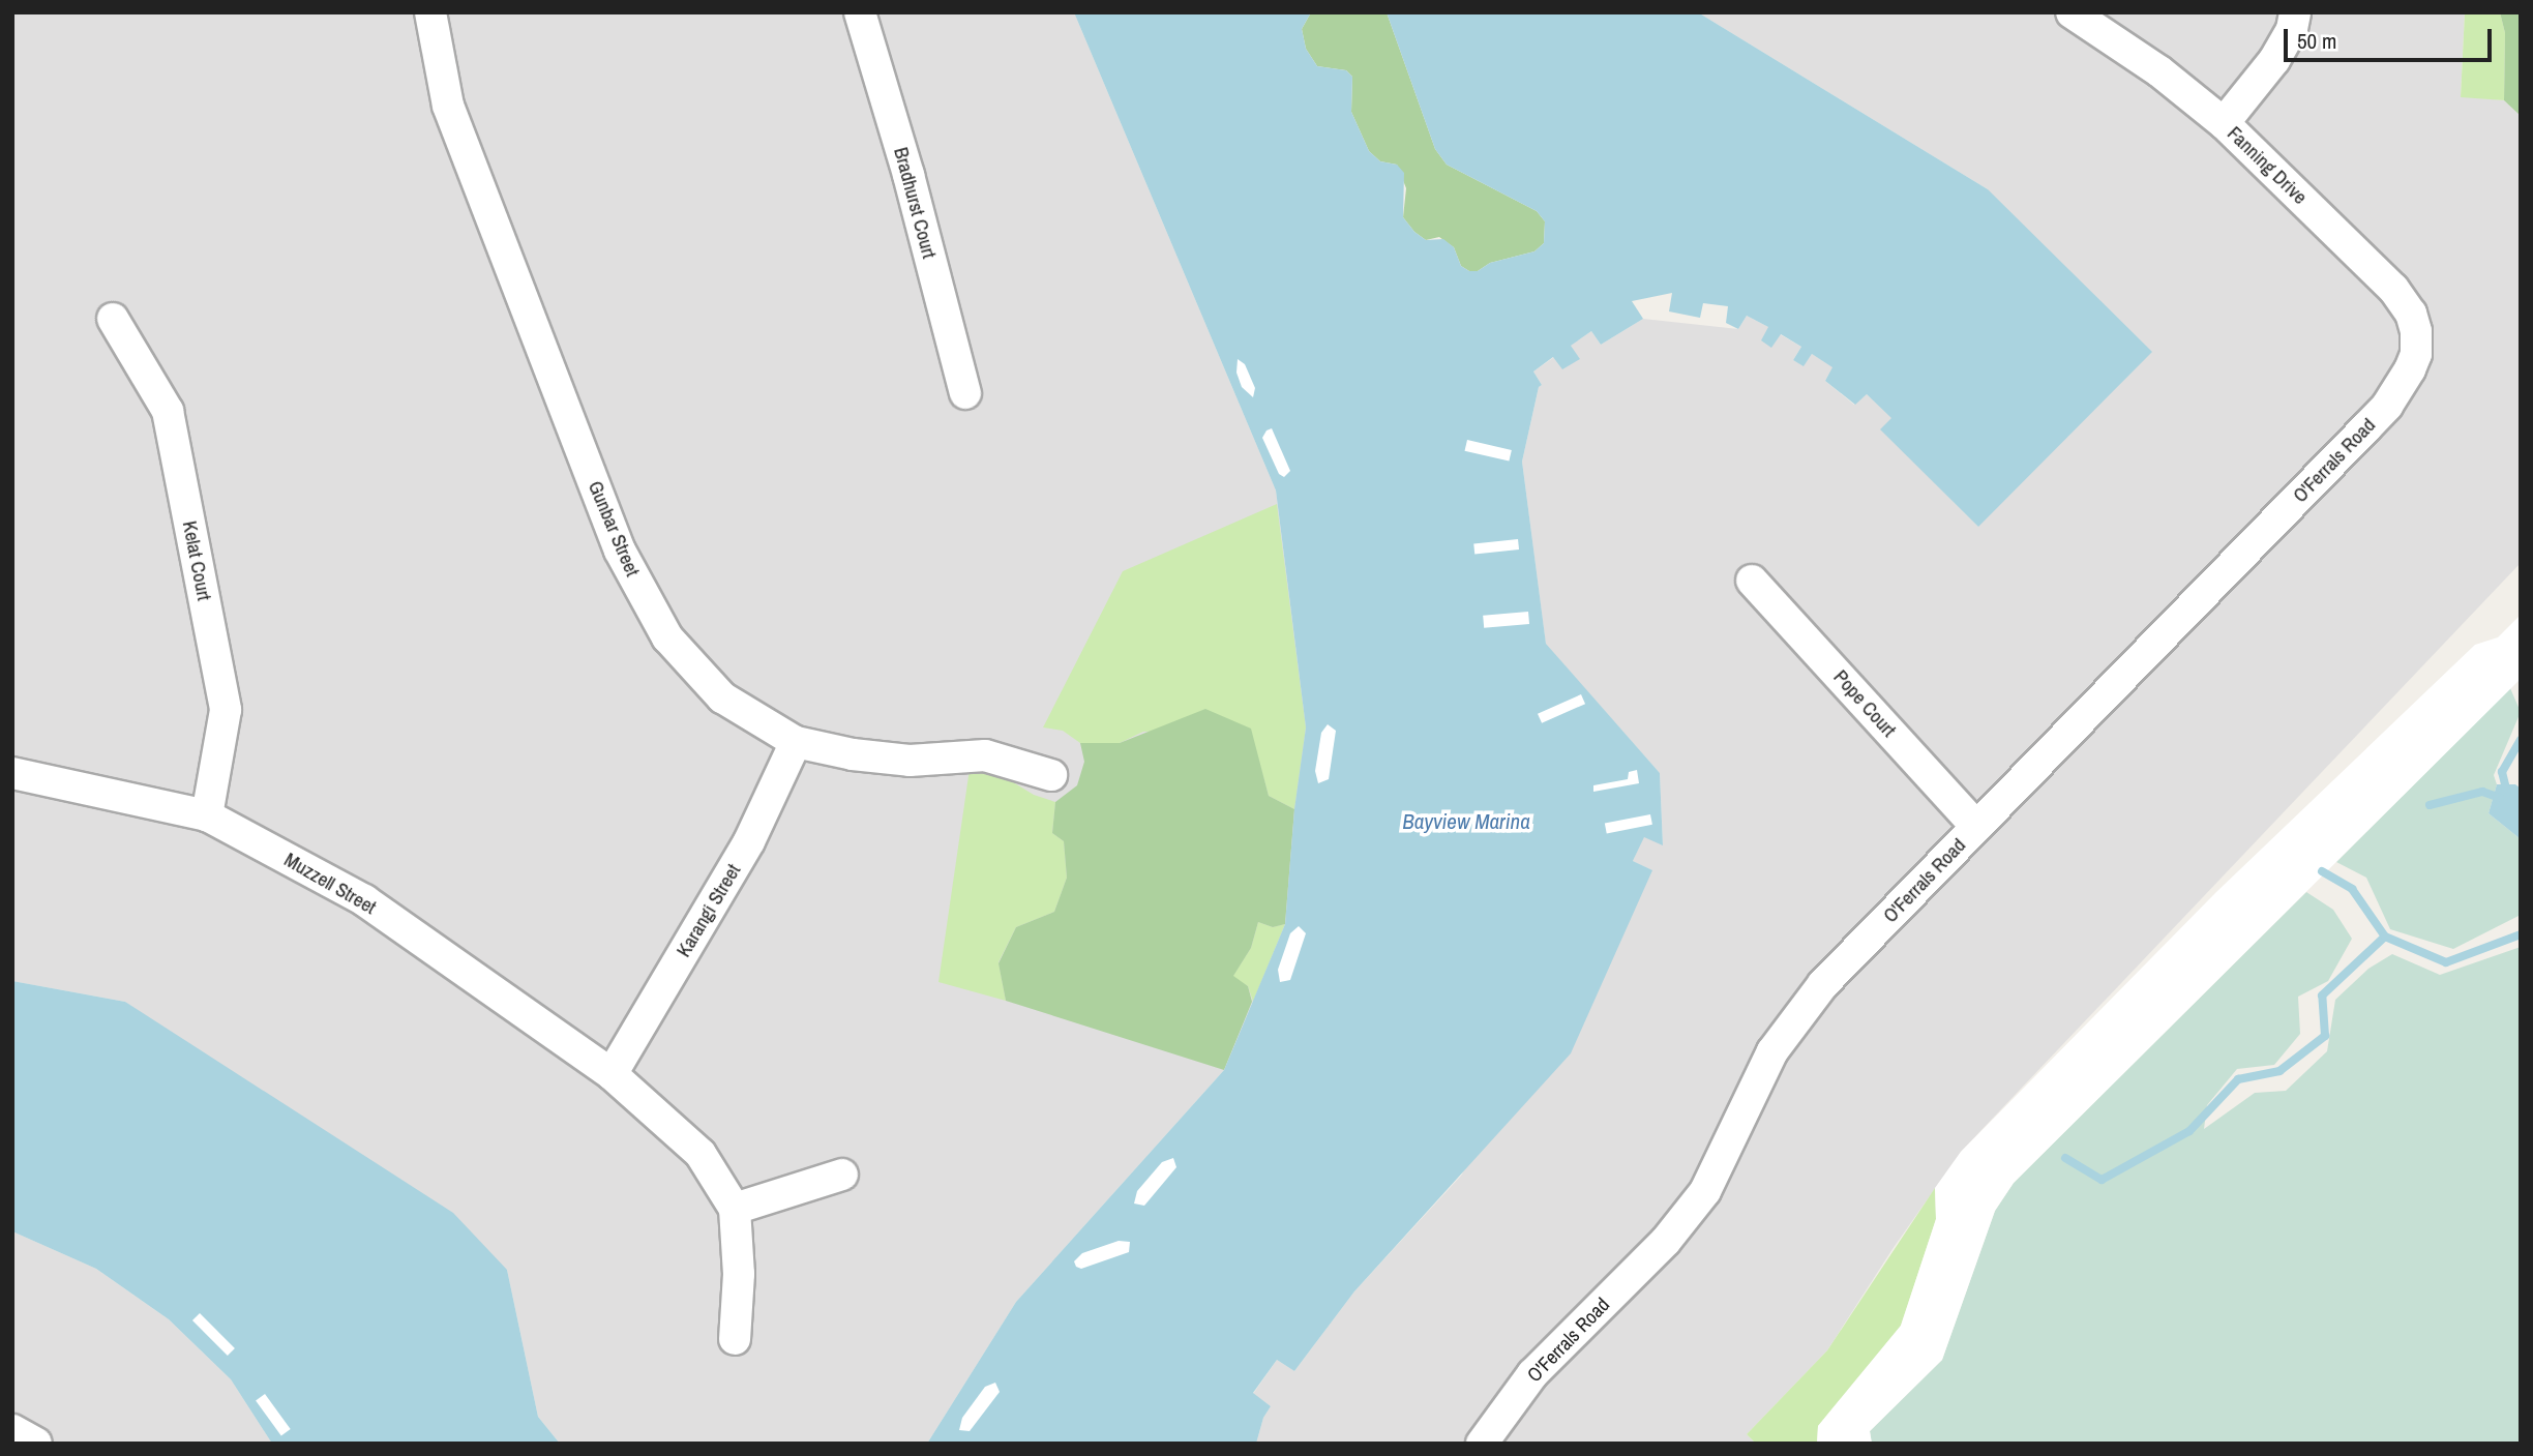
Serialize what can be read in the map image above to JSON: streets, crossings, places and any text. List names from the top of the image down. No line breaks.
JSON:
{"streets":{"street":["Fanning Drive","Bradhurst Court","O'Ferrals Road","Gunbar Street","Kelat Court","Pope Court","Muzzell Street","Karangi Street"]},"crossings":[["Fanning Drive","O'Ferrals Road"],["O'Ferrals Road","Pope Court"],["Gunbar Street","Karangi Street"],["Kelat Court","Muzzell Street"],["Muzzell Street","Karangi Street"]],"water":["Bayview Marina"],"scale_bar":"50 m"}
